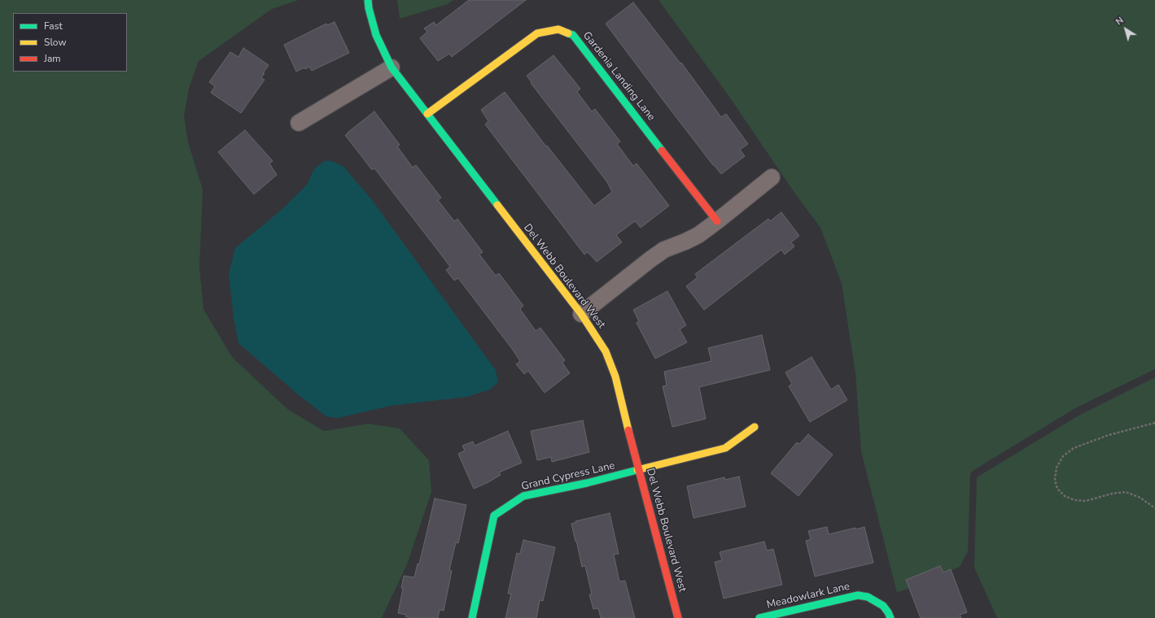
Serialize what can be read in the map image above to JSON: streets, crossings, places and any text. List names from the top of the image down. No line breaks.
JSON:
{"streets":{"street":["Gardenia Landing Lane","Del Webb Boulevard West","Grand Cypress Lane","Meadowlark Lane"]},"crossings":[["Gardenia Landing Lane","Del Webb Boulevard West"],["Del Webb Boulevard West","Grand Cypress Lane"]],"legend":["Fast","Slow","Jam"],"north":"top left"}
